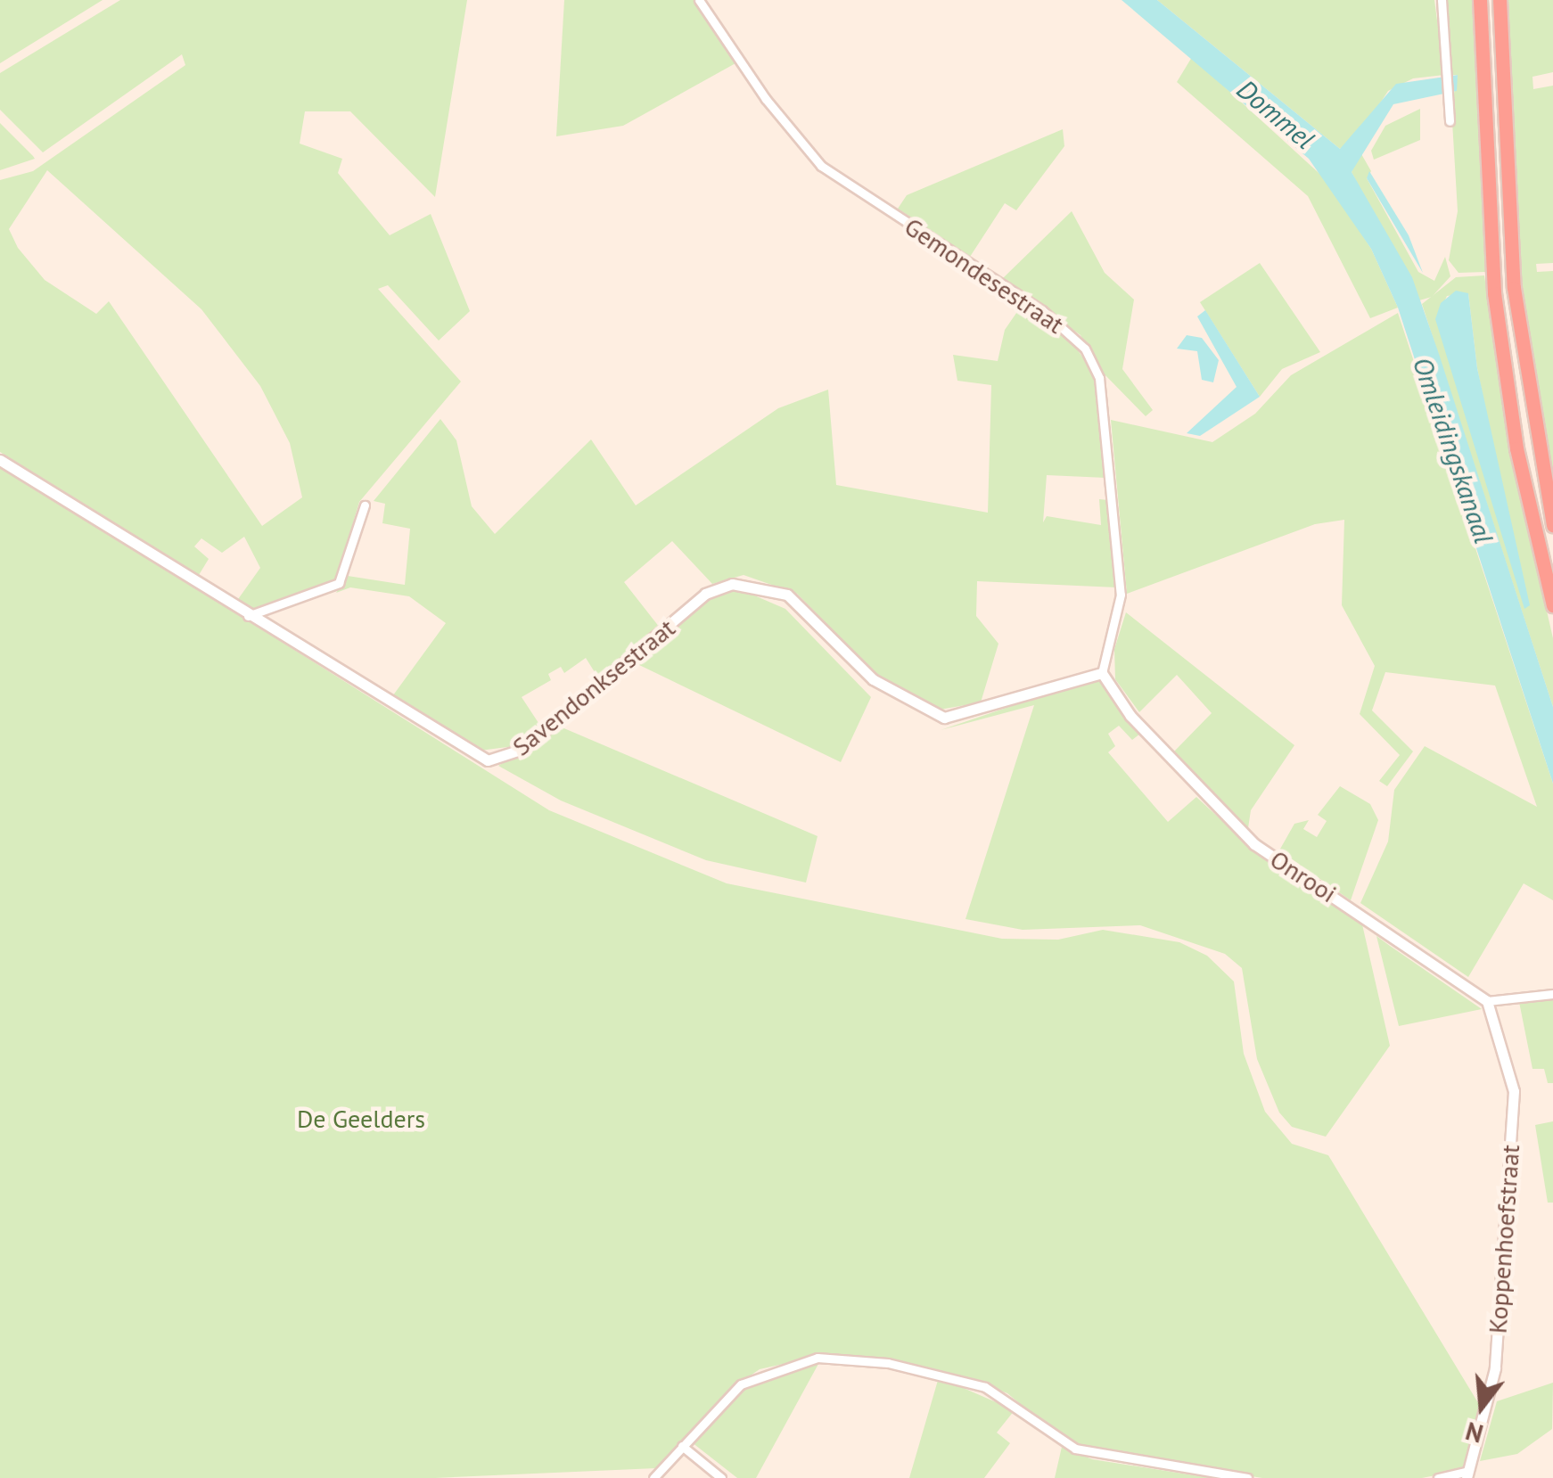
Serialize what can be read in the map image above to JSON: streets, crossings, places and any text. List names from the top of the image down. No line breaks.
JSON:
{"streets":{"street":["Gemondesestraat","Savendonksestraat","Onrooi","Koppenhoefstraat"]},"crossings":[["Gemondesestraat","Savendonksestraat"],["Gemondesestraat","Onrooi"],["Savendonksestraat","Onrooi"],["Onrooi","Koppenhoefstraat"]],"water":["Dommel","Omleidingskanaal"],"parks":["De Geelders"],"north":"bottom"}
